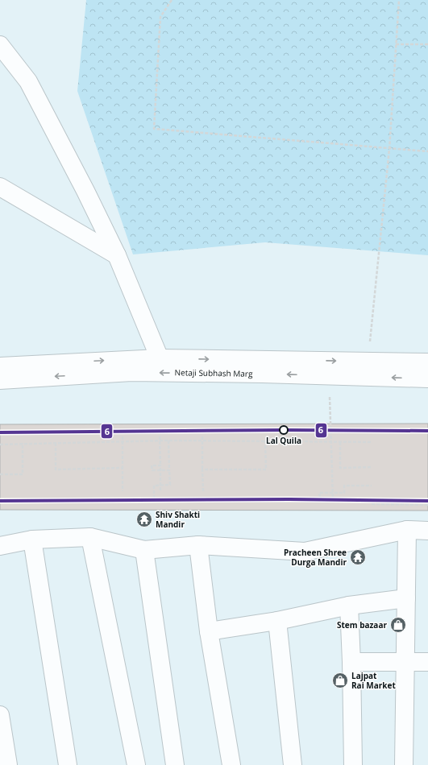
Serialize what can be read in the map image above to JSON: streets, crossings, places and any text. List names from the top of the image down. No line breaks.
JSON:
{"streets":{"street":["Netaji Subhash Marg"]},"places":{"other":["Lal Quila"],"temple":["Shiv Shakti Mandir","Pracheen Shree Durga Mandir"],"shop":["Stem bazaar","Lajpat Rai Market"]},"lines":["transit line 6"]}
